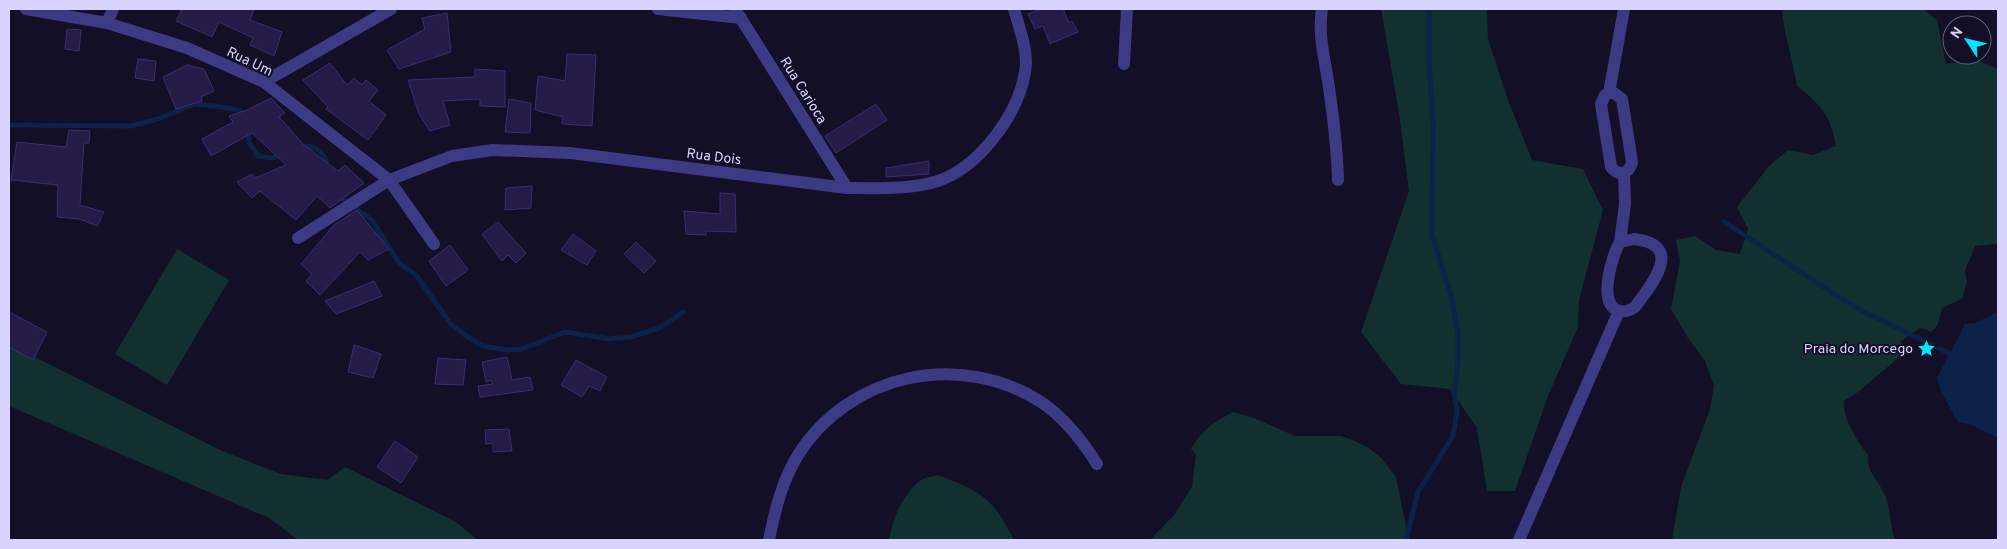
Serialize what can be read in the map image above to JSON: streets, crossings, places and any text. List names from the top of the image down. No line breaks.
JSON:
{"streets":{"street":["Rua Um","Rua Carioca","Rua Dois"]},"crossings":[["Rua Um","Rua Dois"],["Rua Carioca","Rua Dois"]],"places":{"place":["Praia do Morcego"]},"north":"top left"}
